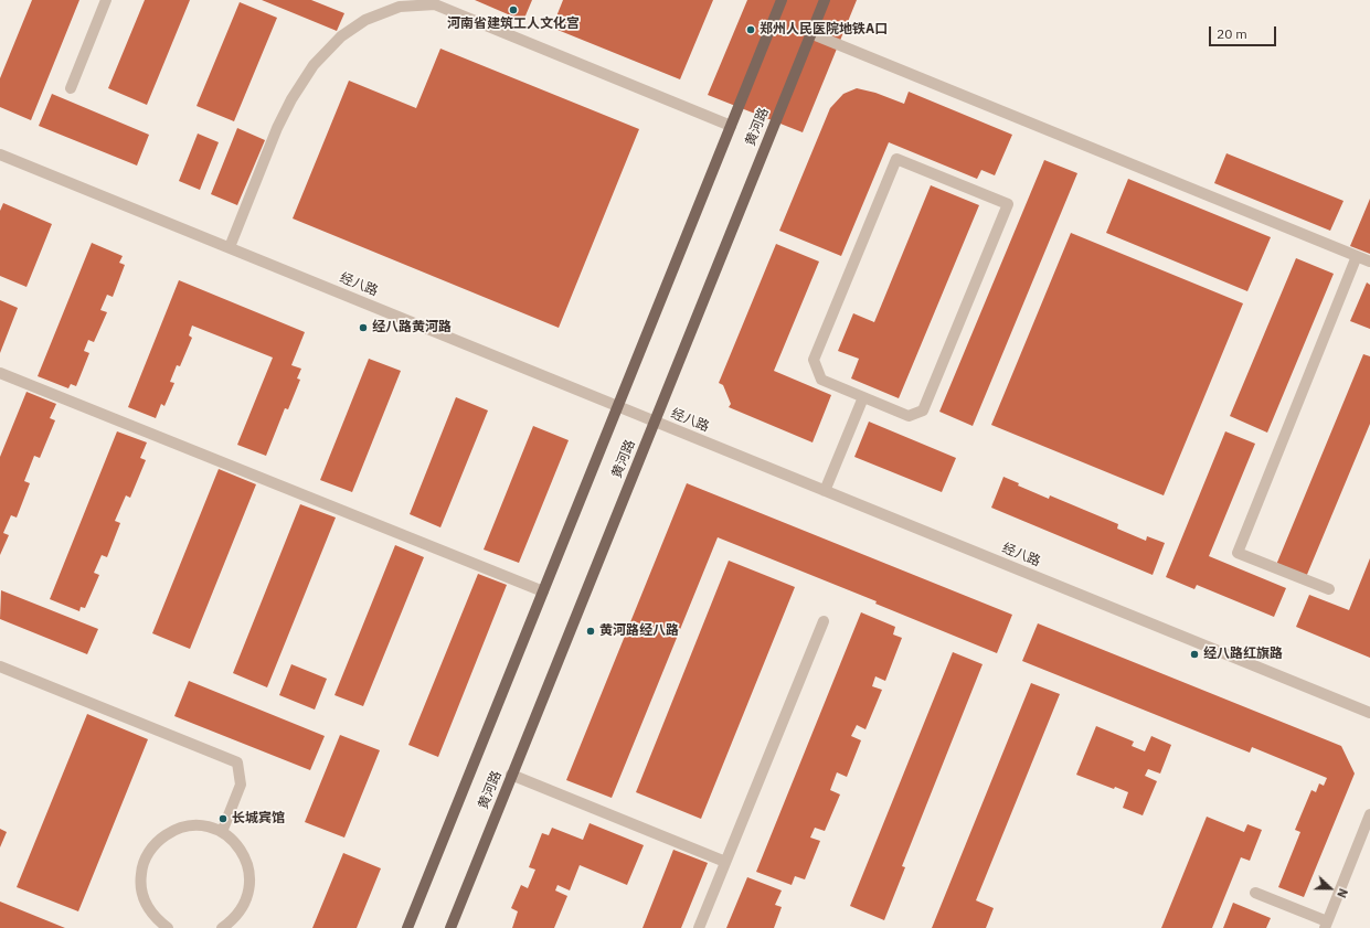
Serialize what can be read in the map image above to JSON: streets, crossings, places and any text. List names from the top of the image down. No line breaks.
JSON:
{"streets":{"main road":["黄河路"],"street":["经八路"]},"crossings":[["黄河路","经八路"]],"places":["河南省建筑工人文化宫","郑州人民医院地铁A口","经八路黄河路","黄河路经八路","经八路红旗路","长城宾馆"],"scale_bar":"20 m","north":"right"}
